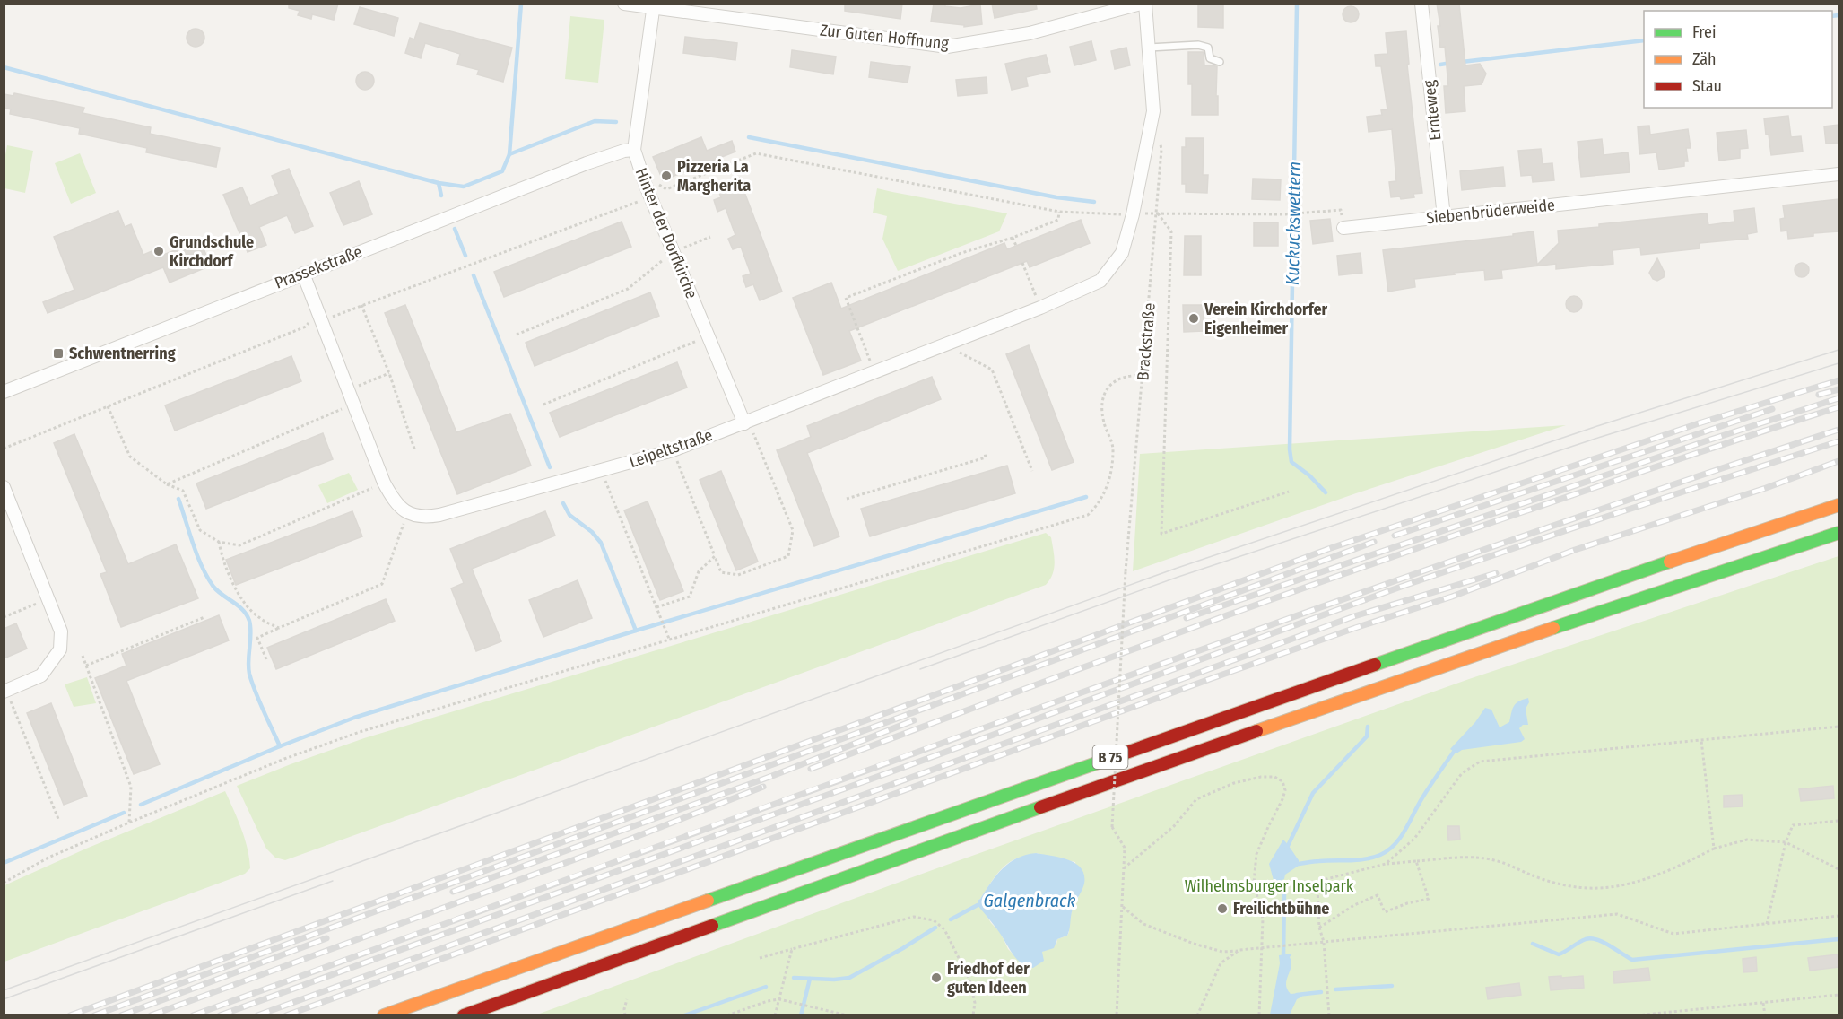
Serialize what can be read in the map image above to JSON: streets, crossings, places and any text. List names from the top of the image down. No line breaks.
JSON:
{"streets":{"highway":["B 75"],"street":["Zur Guten Hoffnung","Ernteweg","Siebenbrüderweide","Hinter der Dorfkirche","Prassekstraße","Leipeltstraße"],"path":["Brackstraße"]},"crossings":[["Zur Guten Hoffnung","Hinter der Dorfkirche"],["Ernteweg","Siebenbrüderweide"],["Hinter der Dorfkirche","Prassekstraße"],["Hinter der Dorfkirche","Leipeltstraße"]],"water":["Kuckuckswettern","Galgenbrack"],"parks":["Wilhelmsburger Inselpark"],"places":{"other":["Pizzeria La Margherita","Grundschule Kirchdorf","Verein Kirchdorfer Eigenheimer","Freilichtbühne","Friedhof der guten Ideen"],"transit":["Schwentnerring"]},"legend":["Frei","Zäh","Stau"]}
